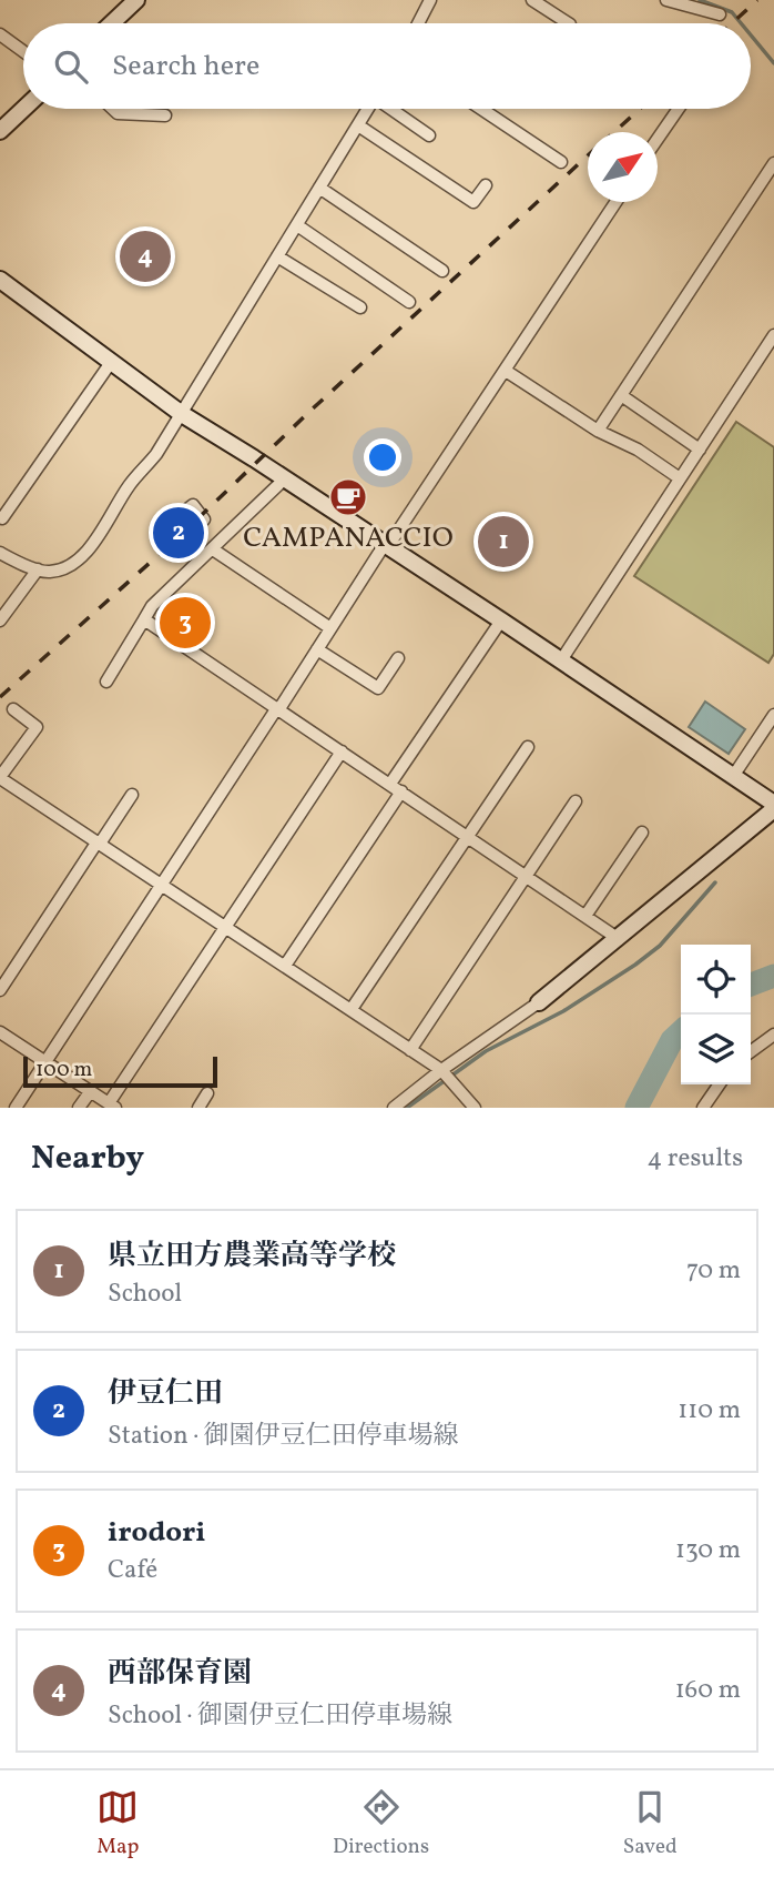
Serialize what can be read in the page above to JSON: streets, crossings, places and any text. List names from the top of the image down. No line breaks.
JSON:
{"places":{"cafe":["CAMPANACCIO"]},"scale_bar":"100 m","north":"top right","page":{"search":"Search here","pins":["4","2","1","3"],"scale":"100 m","heading":["Nearby","4 results"],"list":[{"mark":"1","name":"県立田方農業高等学校","note":"School","value":"70 m"},{"mark":"2","name":"伊豆仁田","note":"Station · 御園伊豆仁田停車場線","value":"110 m"},{"mark":"3","name":"irodori","note":"Café","value":"130 m"},{"mark":"4","name":"西部保育園","note":"School · 御園伊豆仁田停車場線","value":"160 m"}],"nav":["Map","Directions","Saved"]}}
